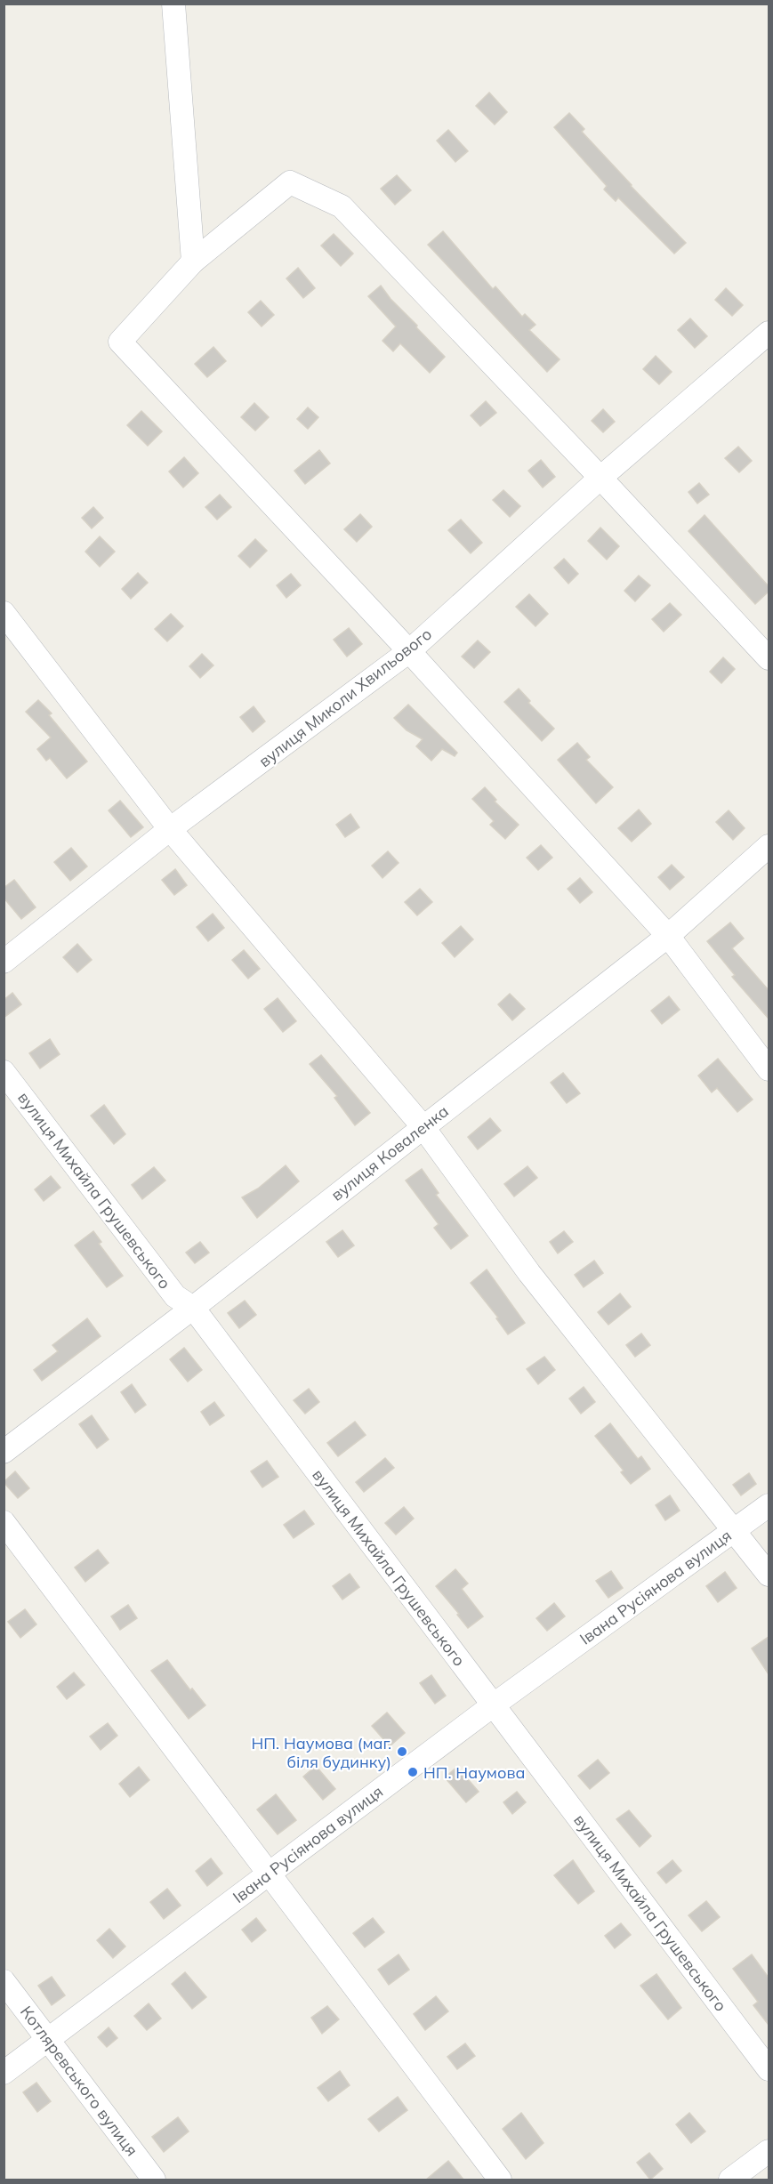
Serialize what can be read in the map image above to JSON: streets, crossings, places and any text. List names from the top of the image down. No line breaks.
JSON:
{"streets":{"street":["вулиця Миколи Хвильового","вулиця Коваленка","вулиця Михайла Грушевського","Івана Русіянова вулиця","Котляревського вулиця"]},"crossings":[["вулиця Коваленка","вулиця Михайла Грушевського"],["вулиця Михайла Грушевського","Івана Русіянова вулиця"],["Івана Русіянова вулиця","Котляревського вулиця"]],"places":["НП. Наумова (маг. біля будинку)","НП. Наумова"]}
